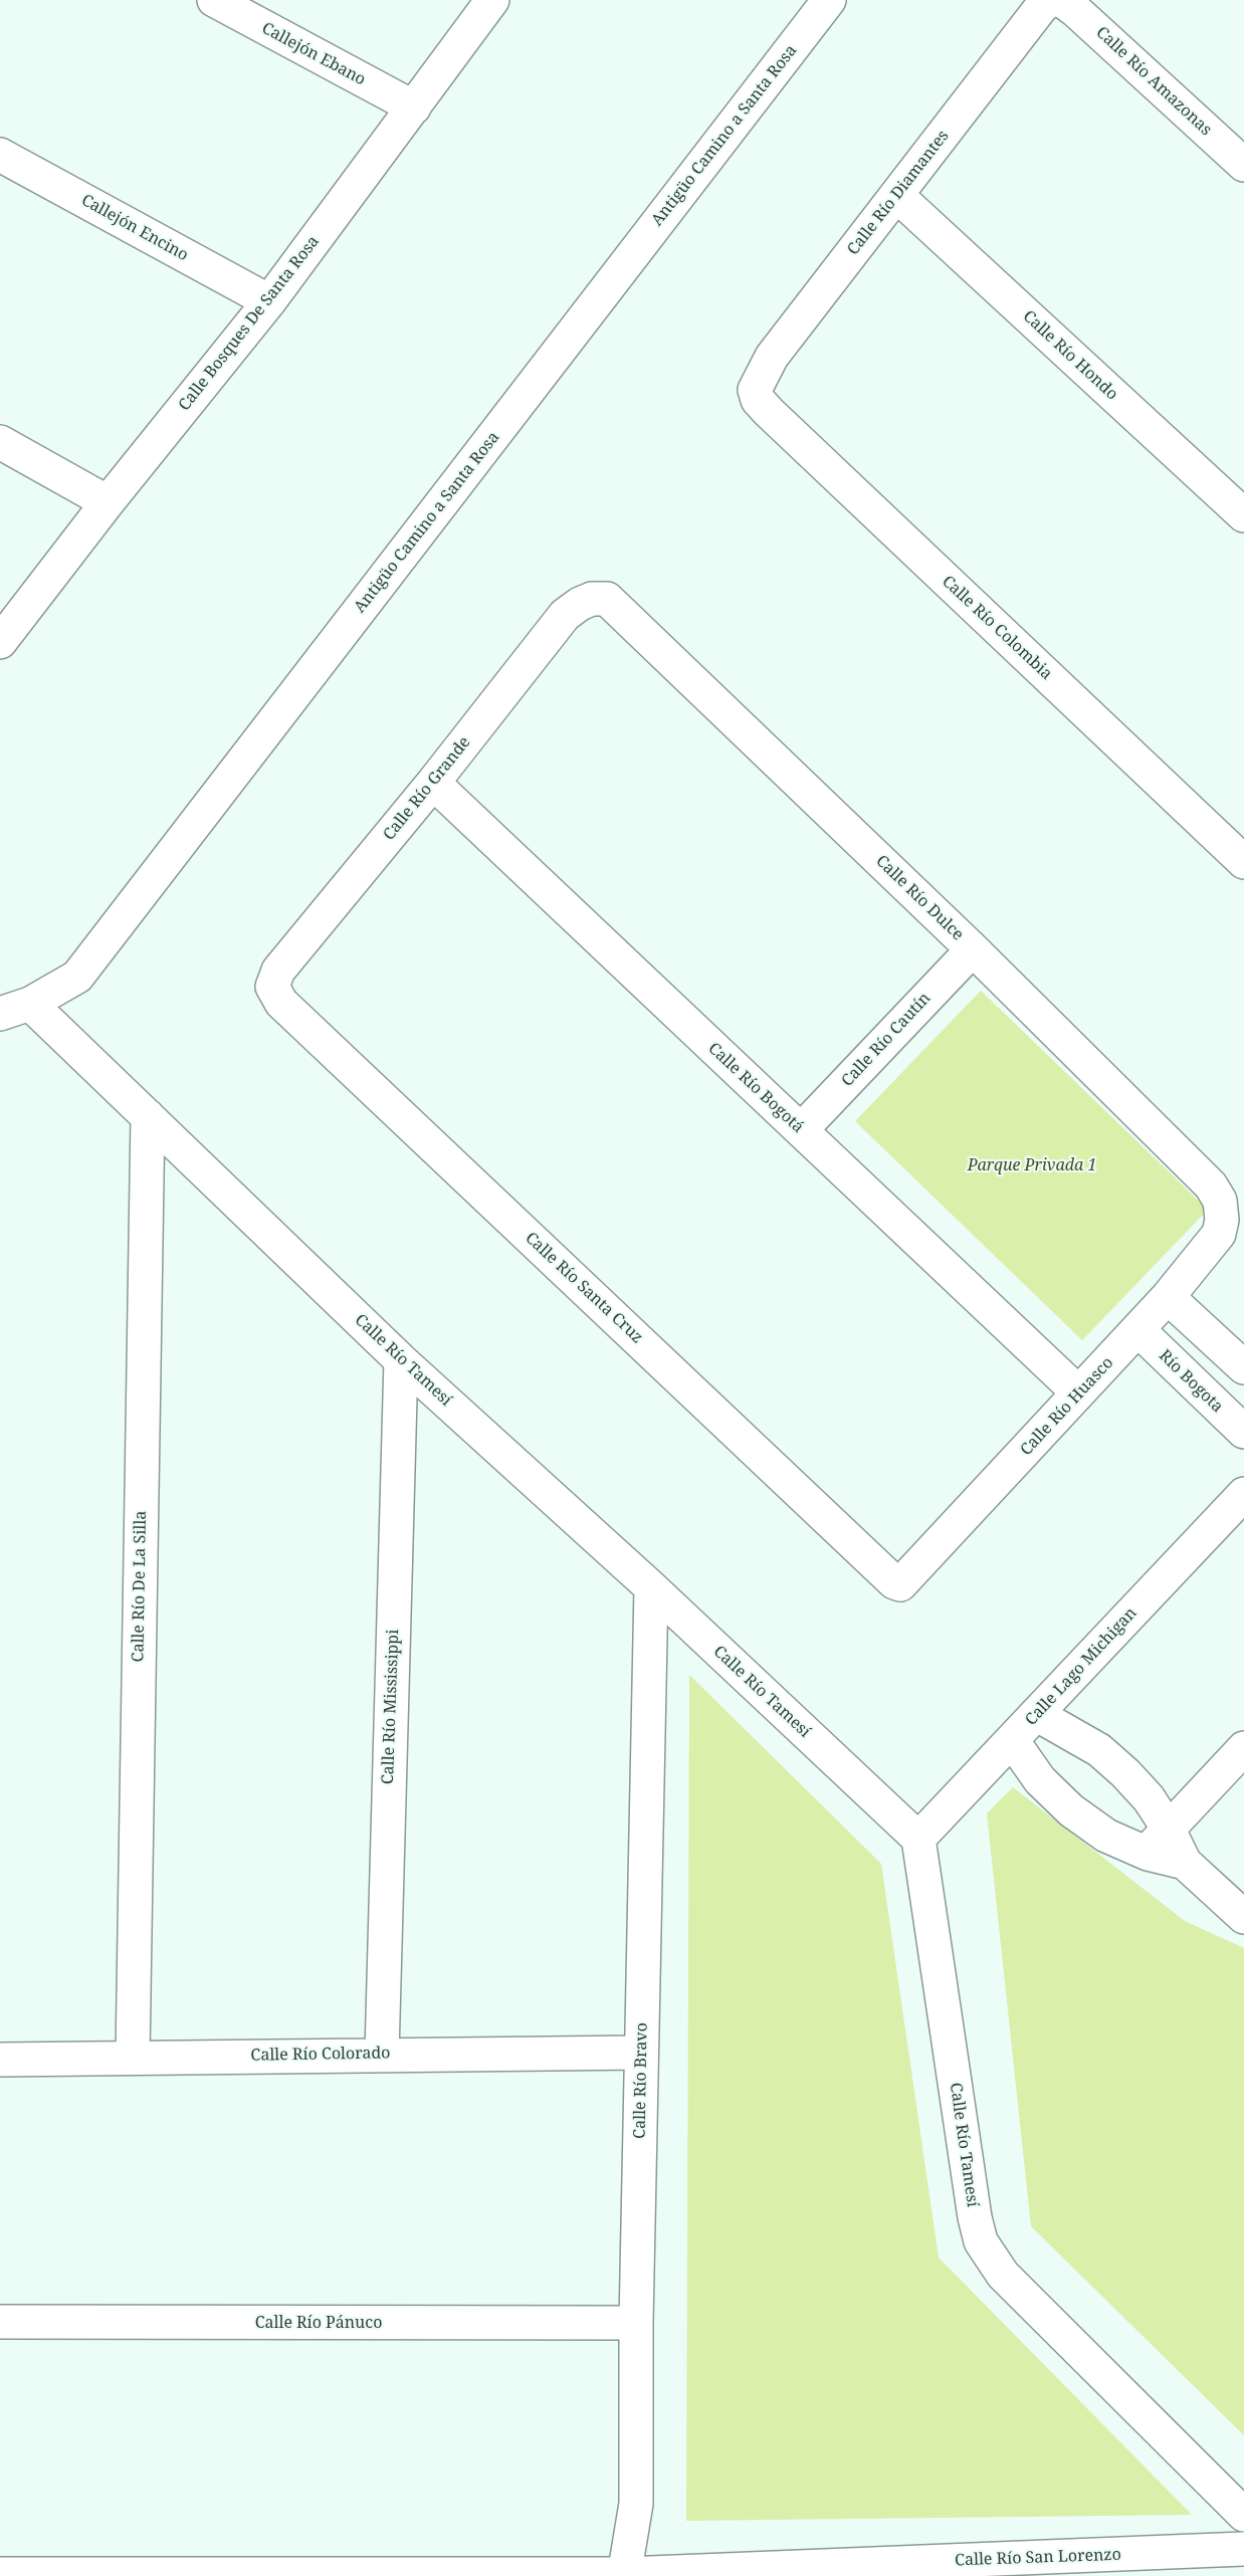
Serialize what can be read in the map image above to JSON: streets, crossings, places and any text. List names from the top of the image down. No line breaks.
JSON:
{"streets":{"street":["Callejón Ebano","Calle Río Amazonas","Antigüo Camino a Santa Rosa","Calle Río Diamantes","Callejón Encino","Calle Bosques De Santa Rosa","Calle Río Hondo","Calle Río Colombia","Calle Río Grande","Calle Río Dulce","Calle Río Cautín","Calle Río Bogotá","Calle Río Santa Cruz","Calle Río Tamesí","Río Bogota","Calle Río Huasco","Calle Río De La Silla","Calle Lago Michigan","Calle Río Mississippi","Calle Río Colorado","Calle Río Bravo","Calle Río Pánuco","Calle Río San Lorenzo"]},"crossings":[["Callejón Ebano","Calle Bosques De Santa Rosa"],["Antigüo Camino a Santa Rosa","Calle Río Tamesí"],["Calle Río Diamantes","Calle Río Hondo"],["Calle Río Diamantes","Calle Río Colombia"],["Callejón Encino","Calle Bosques De Santa Rosa"],["Calle Río Grande","Calle Río Dulce"],["Calle Río Grande","Calle Río Bogotá"],["Calle Río Grande","Calle Río Santa Cruz"],["Calle Río Dulce","Calle Río Cautín"],["Calle Río Dulce","Calle Río Huasco"],["Calle Río Cautín","Calle Río Bogotá"],["Calle Río Bogotá","Calle Río Huasco"],["Calle Río Santa Cruz","Calle Río Huasco"],["Calle Río Tamesí","Calle Río De La Silla"],["Calle Río Tamesí","Calle Lago Michigan"],["Calle Río Tamesí","Calle Río Mississippi"],["Calle Río Tamesí","Calle Río Bravo"],["Río Bogota","Calle Río Huasco"],["Calle Río De La Silla","Calle Río Colorado"],["Calle Río Mississippi","Calle Río Colorado"],["Calle Río Colorado","Calle Río Bravo"],["Calle Río Bravo","Calle Río Pánuco"],["Calle Río Bravo","Calle Río San Lorenzo"]],"parks":["Parque Privada 1"]}
